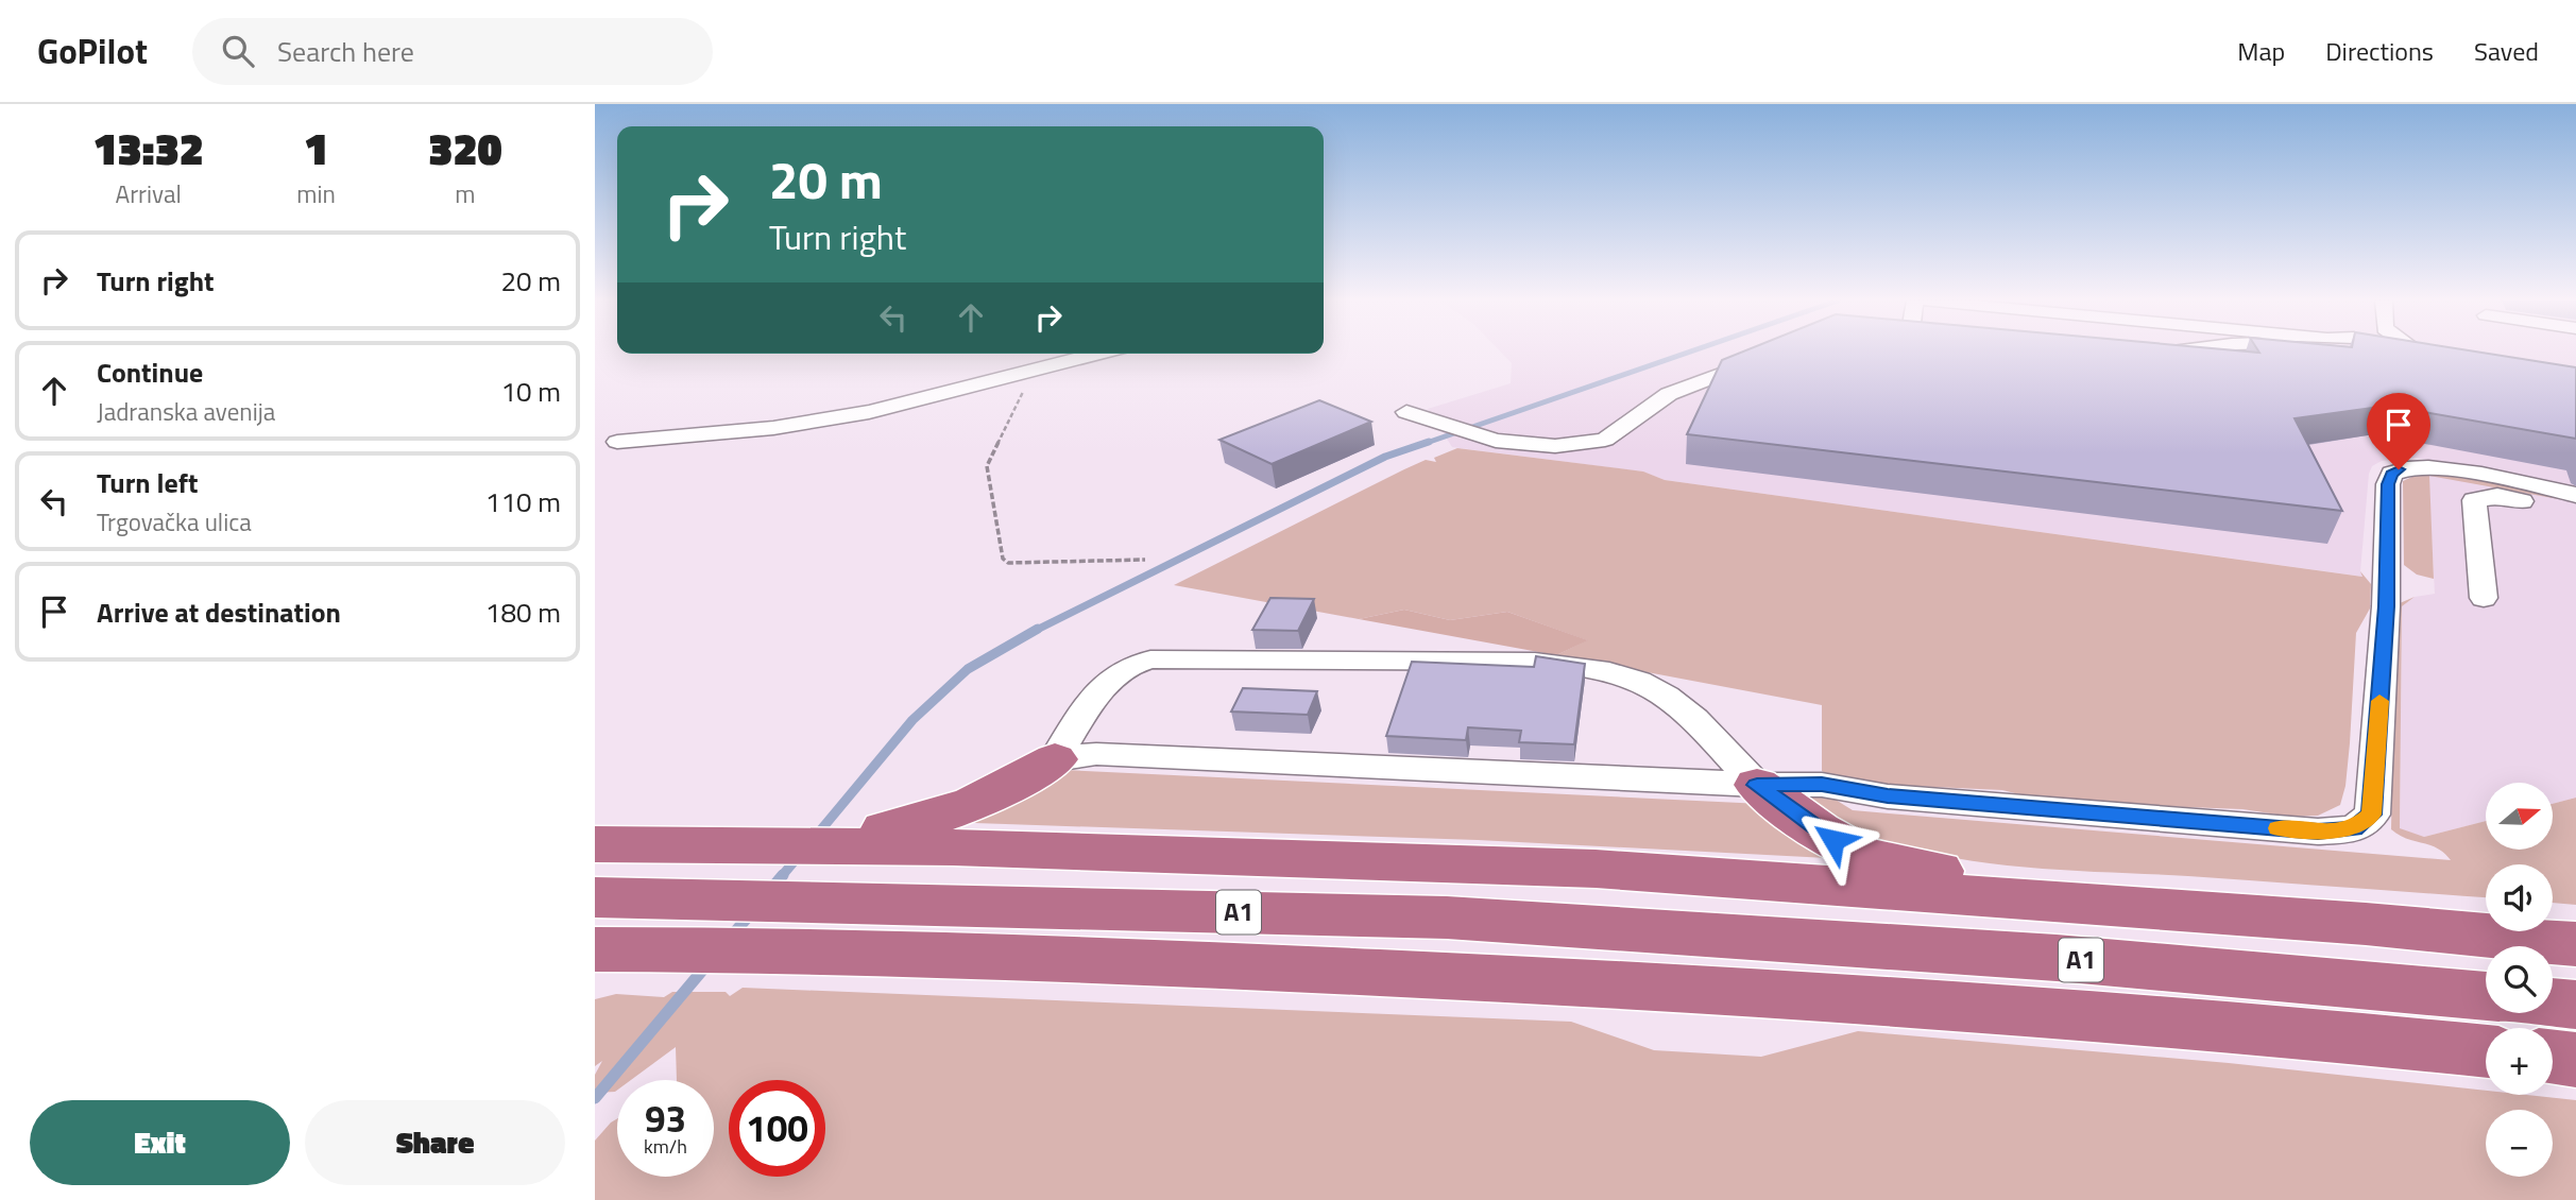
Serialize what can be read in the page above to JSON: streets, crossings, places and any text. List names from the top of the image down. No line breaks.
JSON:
{"streets":{"highway":["A1"]},"north":"right","page":{"header":"GoPilot","search":"Search here","nav":["Map","Directions","Saved"],"eta":["13:32","Arrival","1","min","320","m"],"turn":["20 m","Turn right"],"list":[{"name":"Turn right","value":"20 m"},{"name":"Continue","note":"Jadranska avenija","value":"10 m"},{"name":"Turn left","note":"Trgovačka ulica","value":"110 m"},{"name":"Arrive at destination","value":"180 m"}],"map_buttons":["+","−"],"speed":"93 km/h","limit":"100","buttons":["Exit","Share"]}}
